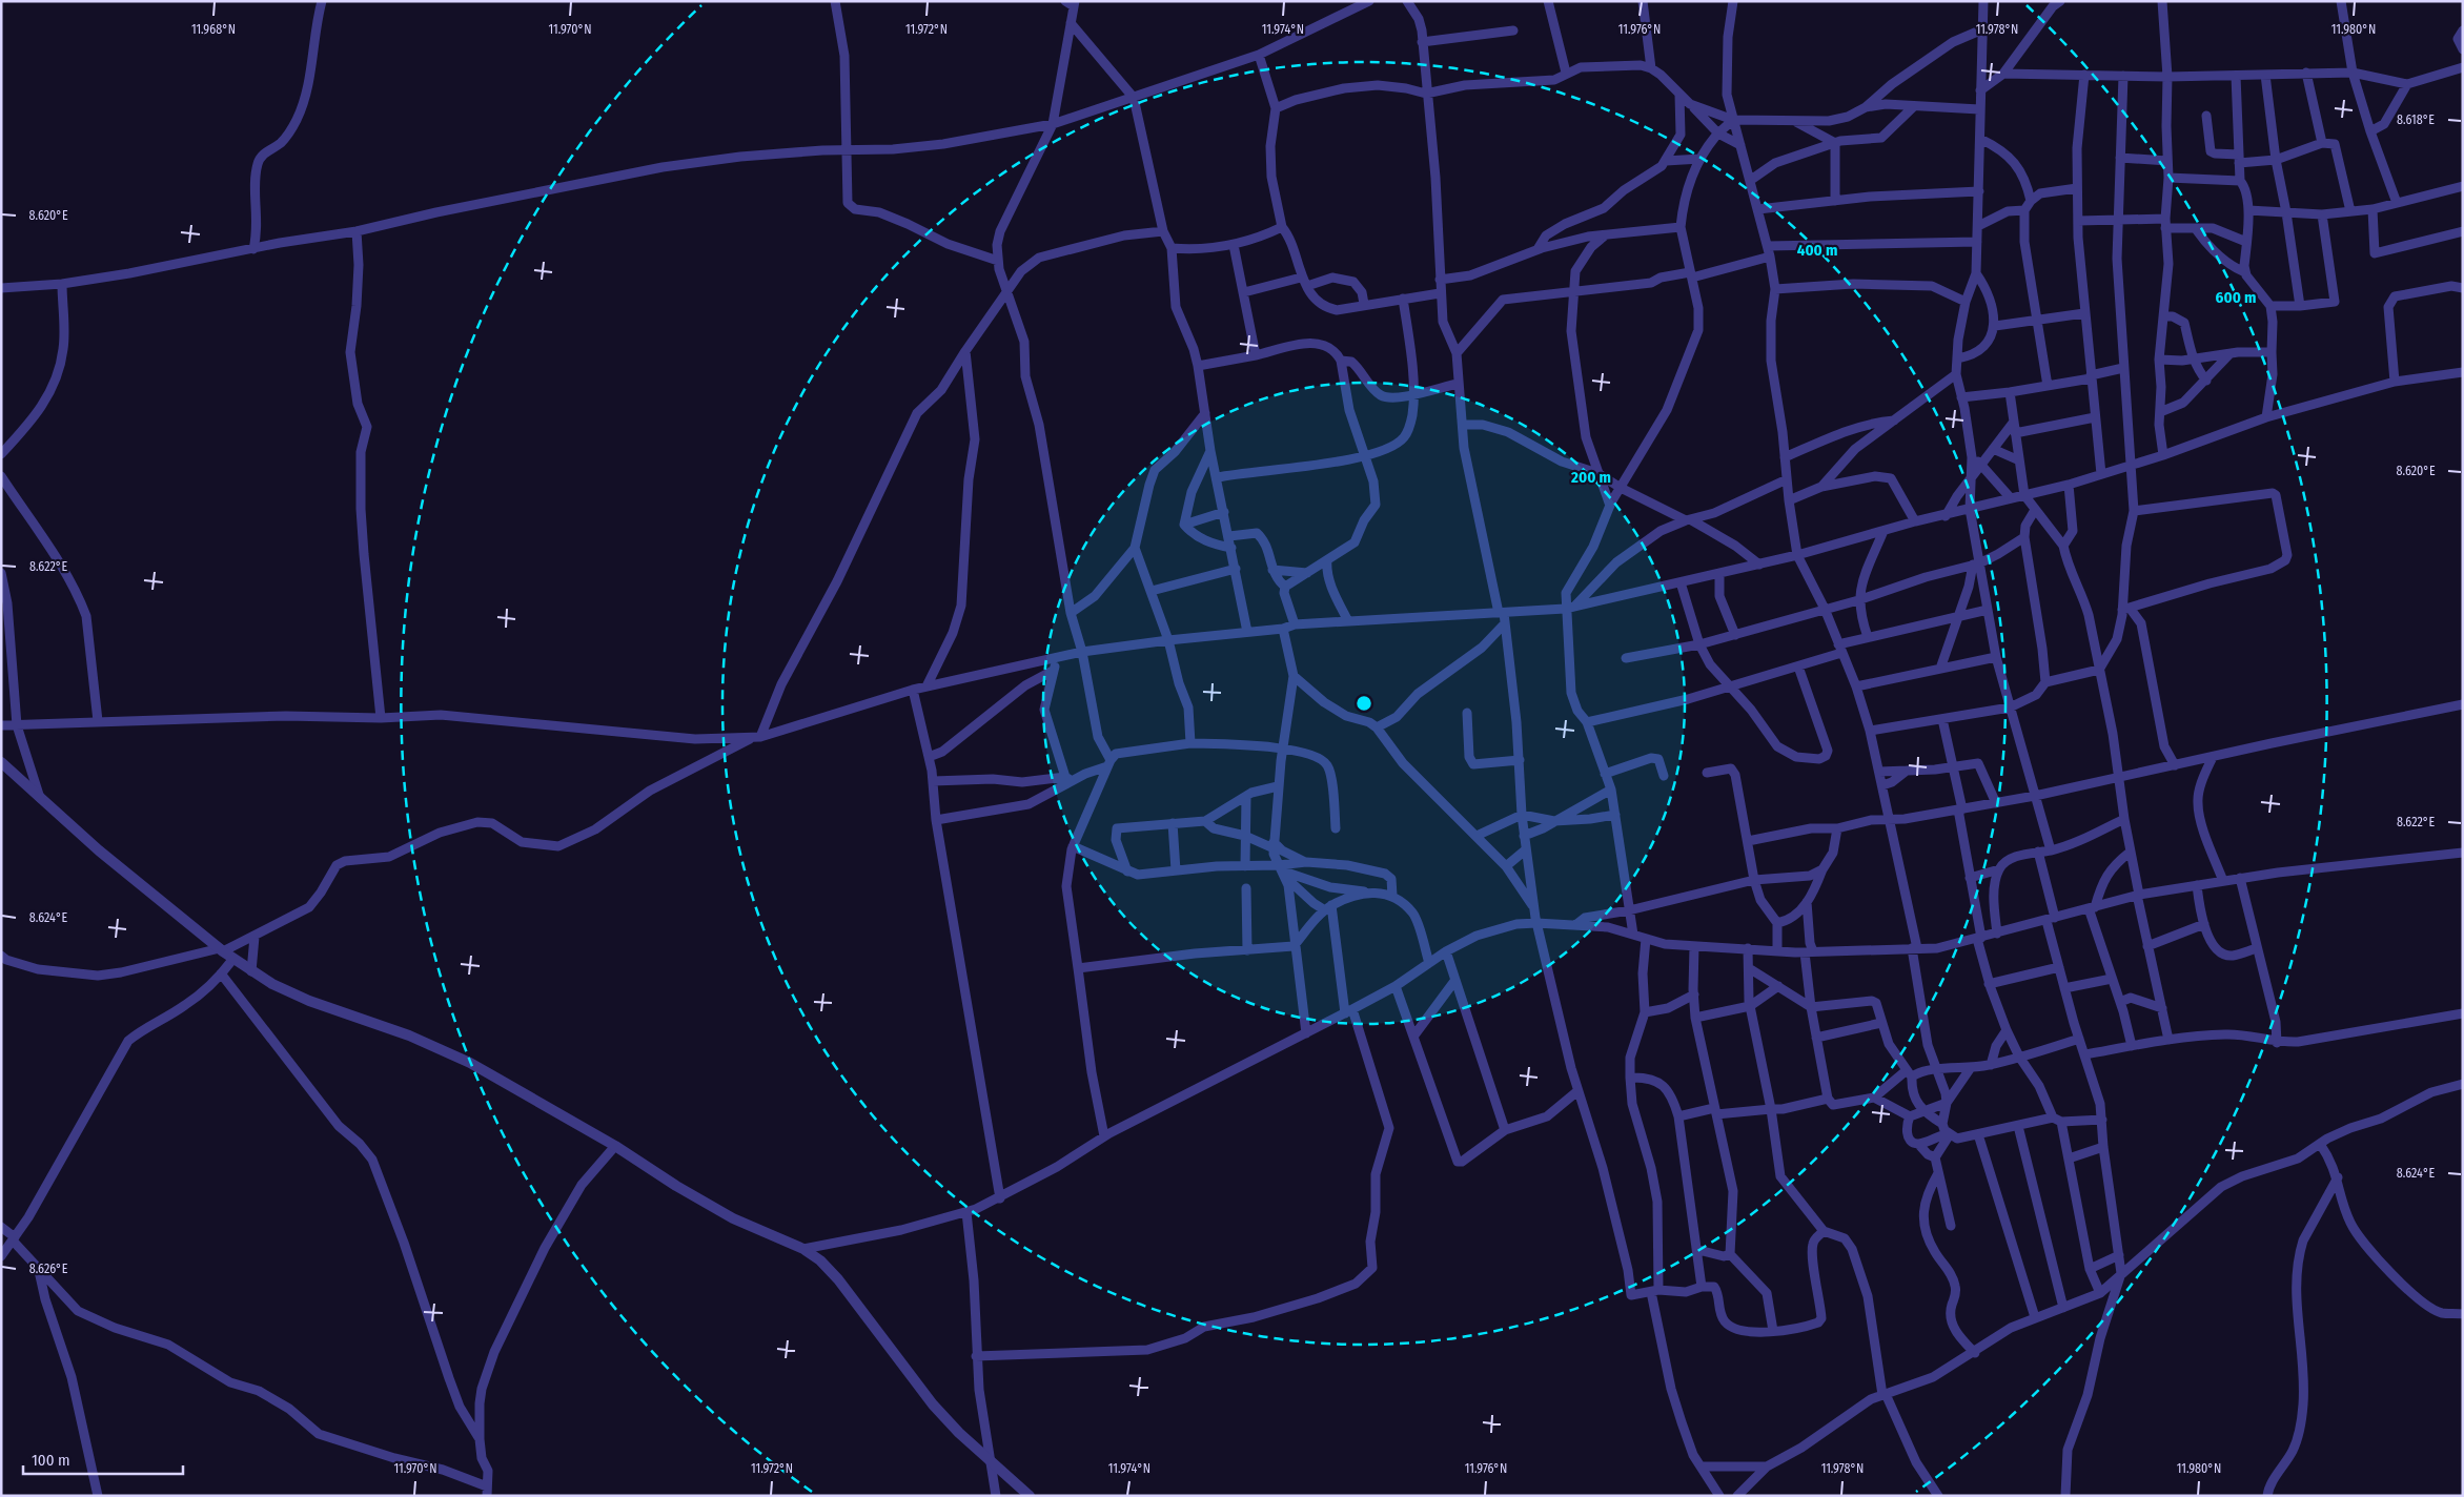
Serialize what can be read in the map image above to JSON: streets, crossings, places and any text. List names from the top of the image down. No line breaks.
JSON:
{"scale_bar":"100 m","coordinates":["11.968°N","11.970°N","11.972°N","11.974°N","11.976°N","11.978°N","11.980°N","8.618°E","8.620°E","8.622°E","8.624°E","8.626°E"],"rings":["400 m","600 m","200 m"]}
